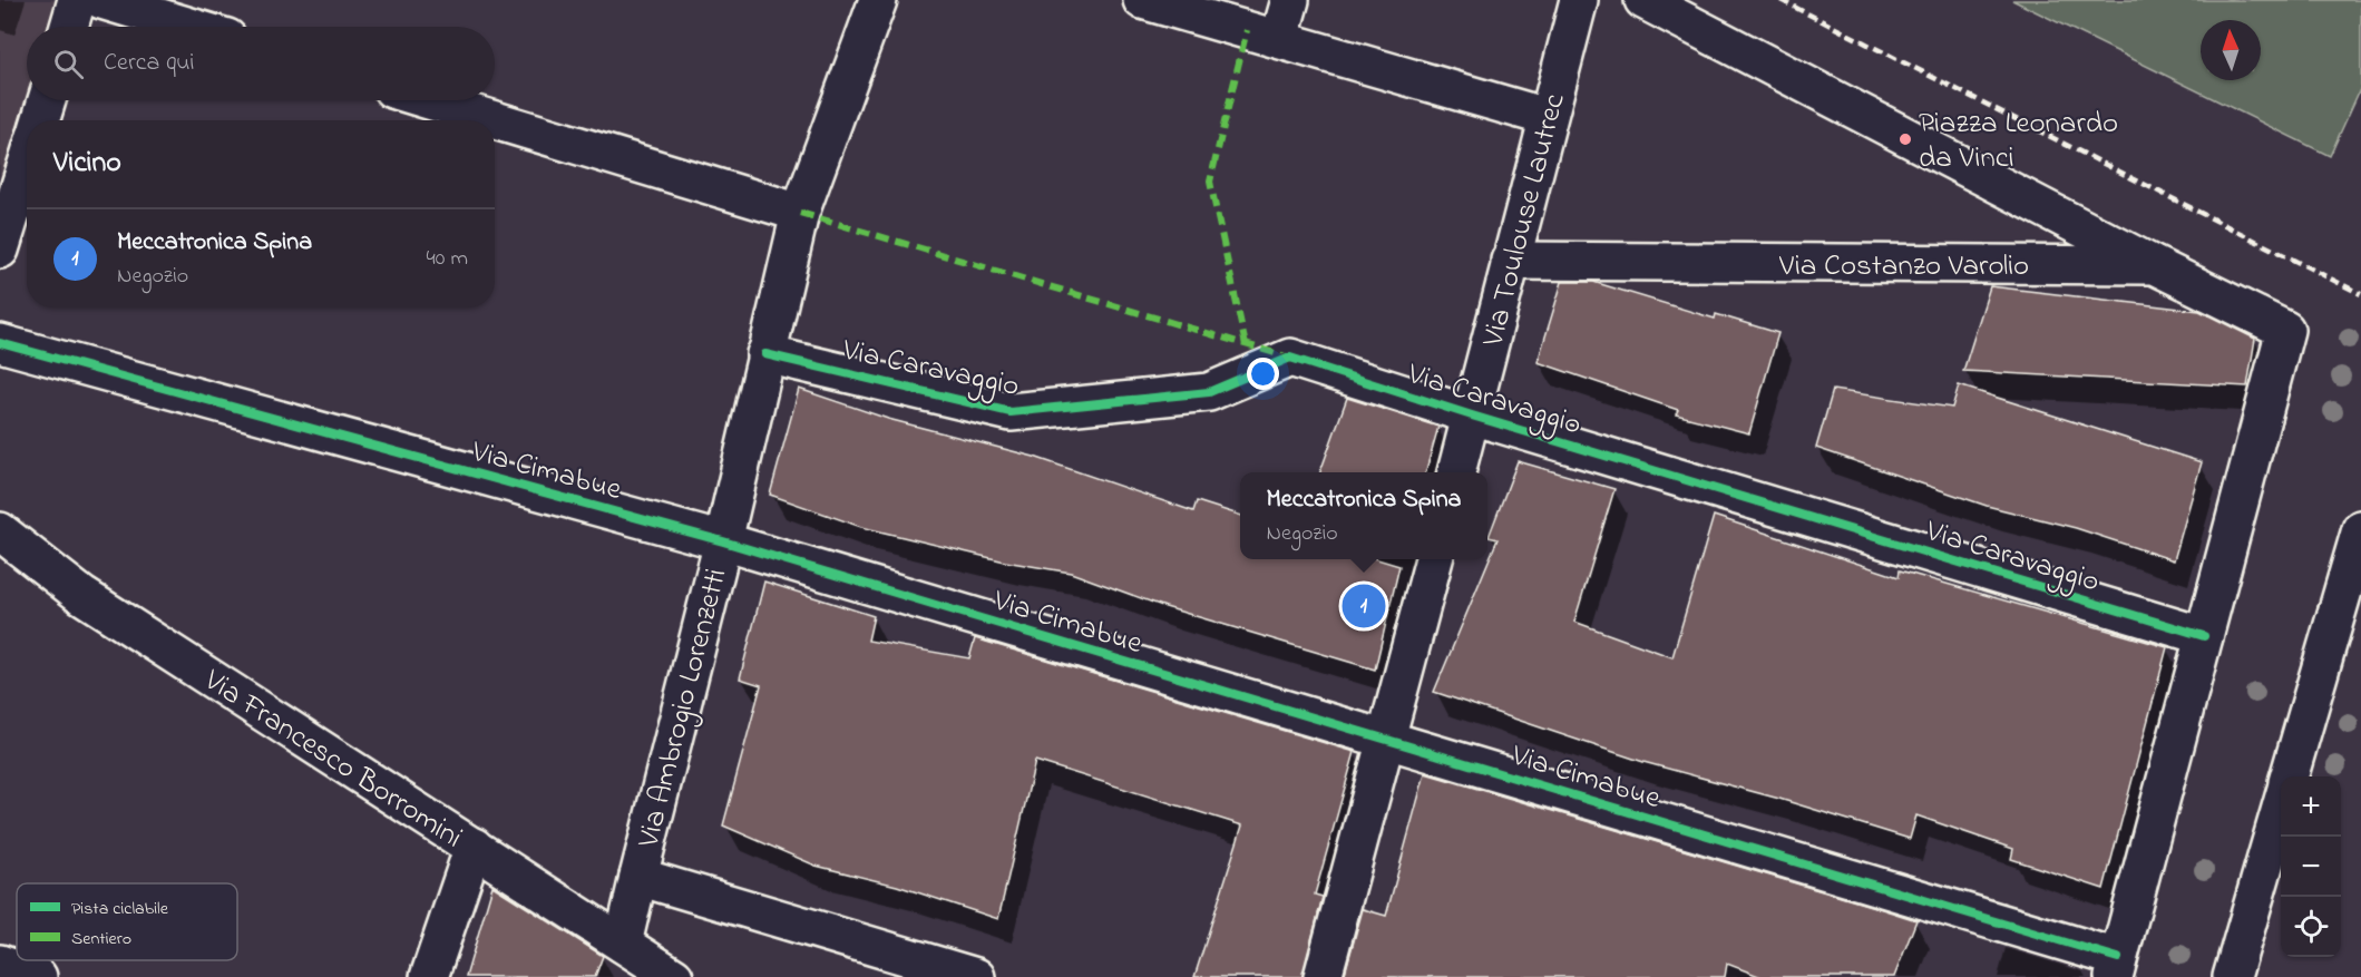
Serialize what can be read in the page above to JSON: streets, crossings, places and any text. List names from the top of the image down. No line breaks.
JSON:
{"streets":{"street":["Via Toulouse Lautrec","Via Costanzo Varolio","Via Caravaggio","Via Cimabue","Via Ambrogio Lorenzetti","Via Francesco Borromini"]},"crossings":[["Via Toulouse Lautrec","Via Costanzo Varolio"],["Via Toulouse Lautrec","Via Caravaggio"],["Via Costanzo Varolio","Via Caravaggio"],["Via Caravaggio","Via Ambrogio Lorenzetti"],["Via Cimabue","Via Ambrogio Lorenzetti"],["Via Ambrogio Lorenzetti","Via Francesco Borromini"]],"places":["Piazza Leonardo da Vinci"],"legend":["Pista ciclabile","Sentiero"],"north":"top","page":{"search":"Cerca qui","heading":"Vicino","list":[{"mark":"1","name":"Meccatronica Spina","note":"Negozio","value":"40 m"}],"popup":["Meccatronica Spina","Negozio"],"pins":"1","map_buttons":["+","−"]}}
